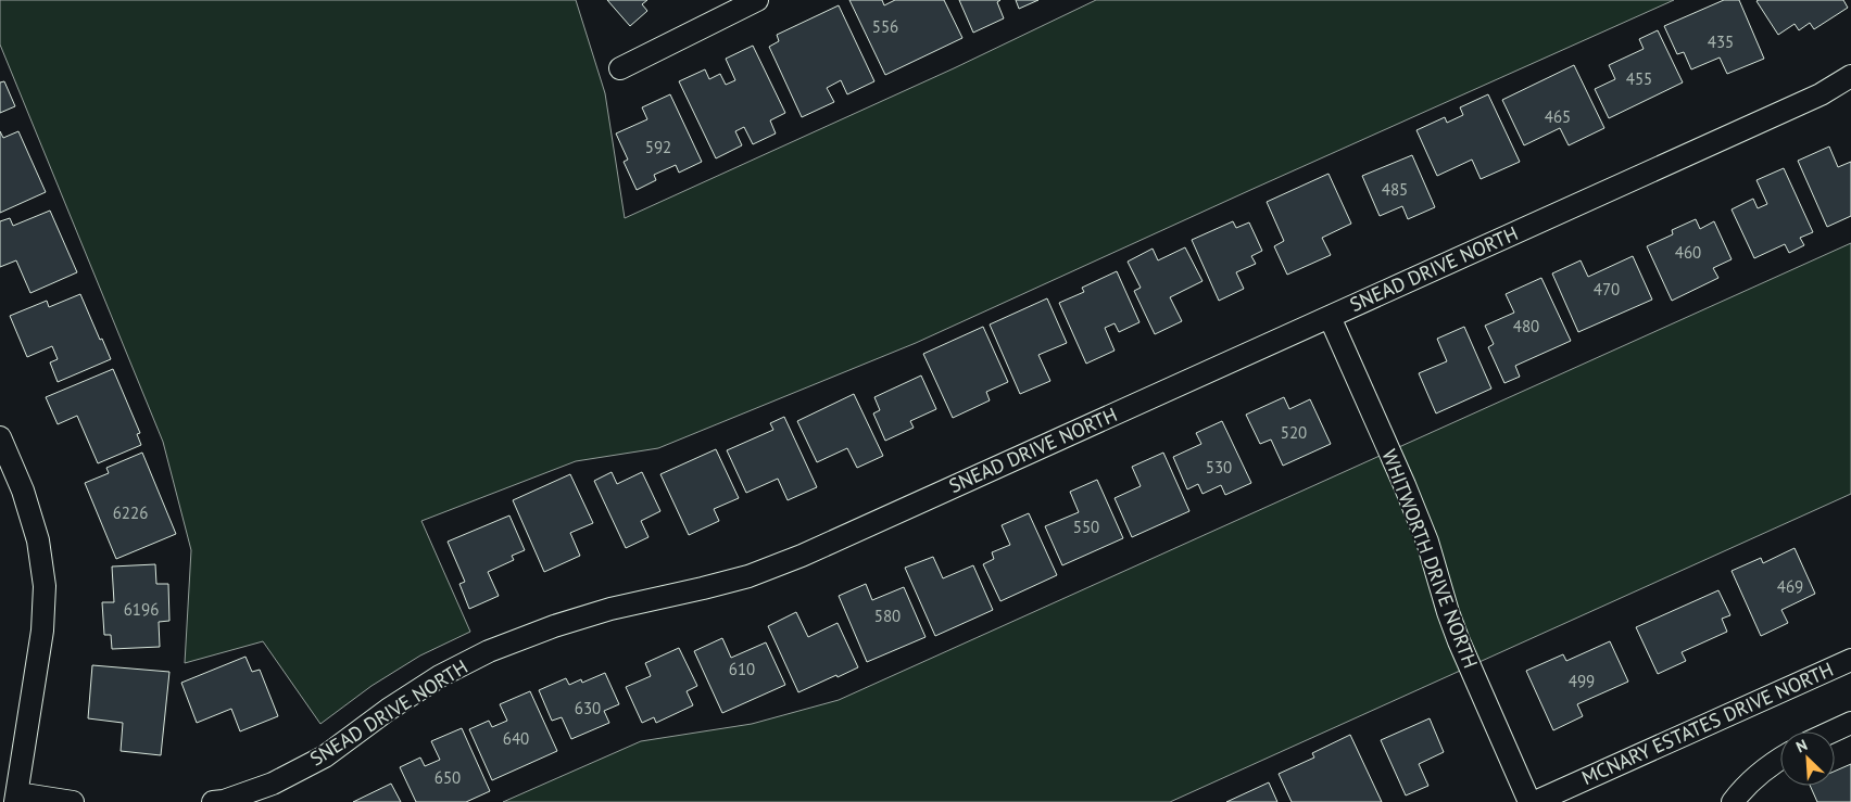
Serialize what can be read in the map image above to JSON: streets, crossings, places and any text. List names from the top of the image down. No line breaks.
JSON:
{"streets":{"street":["SNEAD DRIVE NORTH","WHITWORTH DRIVE NORTH","MCNARY ESTATES DRIVE NORTH"]},"crossings":[["SNEAD DRIVE NORTH","WHITWORTH DRIVE NORTH"]],"house_numbers":["556","435","455","465","592","485","460","470","480","520","530","6226","550","469","6196","580","610","499","630","640","650"],"north":"top left"}
